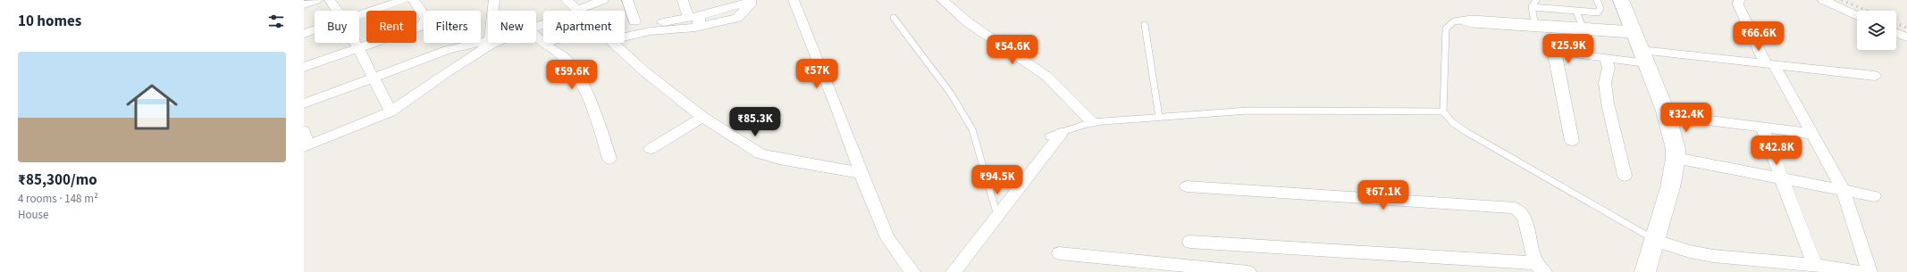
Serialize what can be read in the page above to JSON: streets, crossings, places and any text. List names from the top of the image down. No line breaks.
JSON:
{"page":{"heading":"10 homes","chip":["Buy","Rent","Filters","New","Apartment"],"price":["₹66.6K","₹25.9K","₹54.6K","₹57K","₹59.6K","₹32.4K","₹85.3K","₹42.8K","₹94.5K","₹67.1K"],"list":[{"name":"₹85,300/mo","note":"4 rooms · 148 m² · House"}]}}
